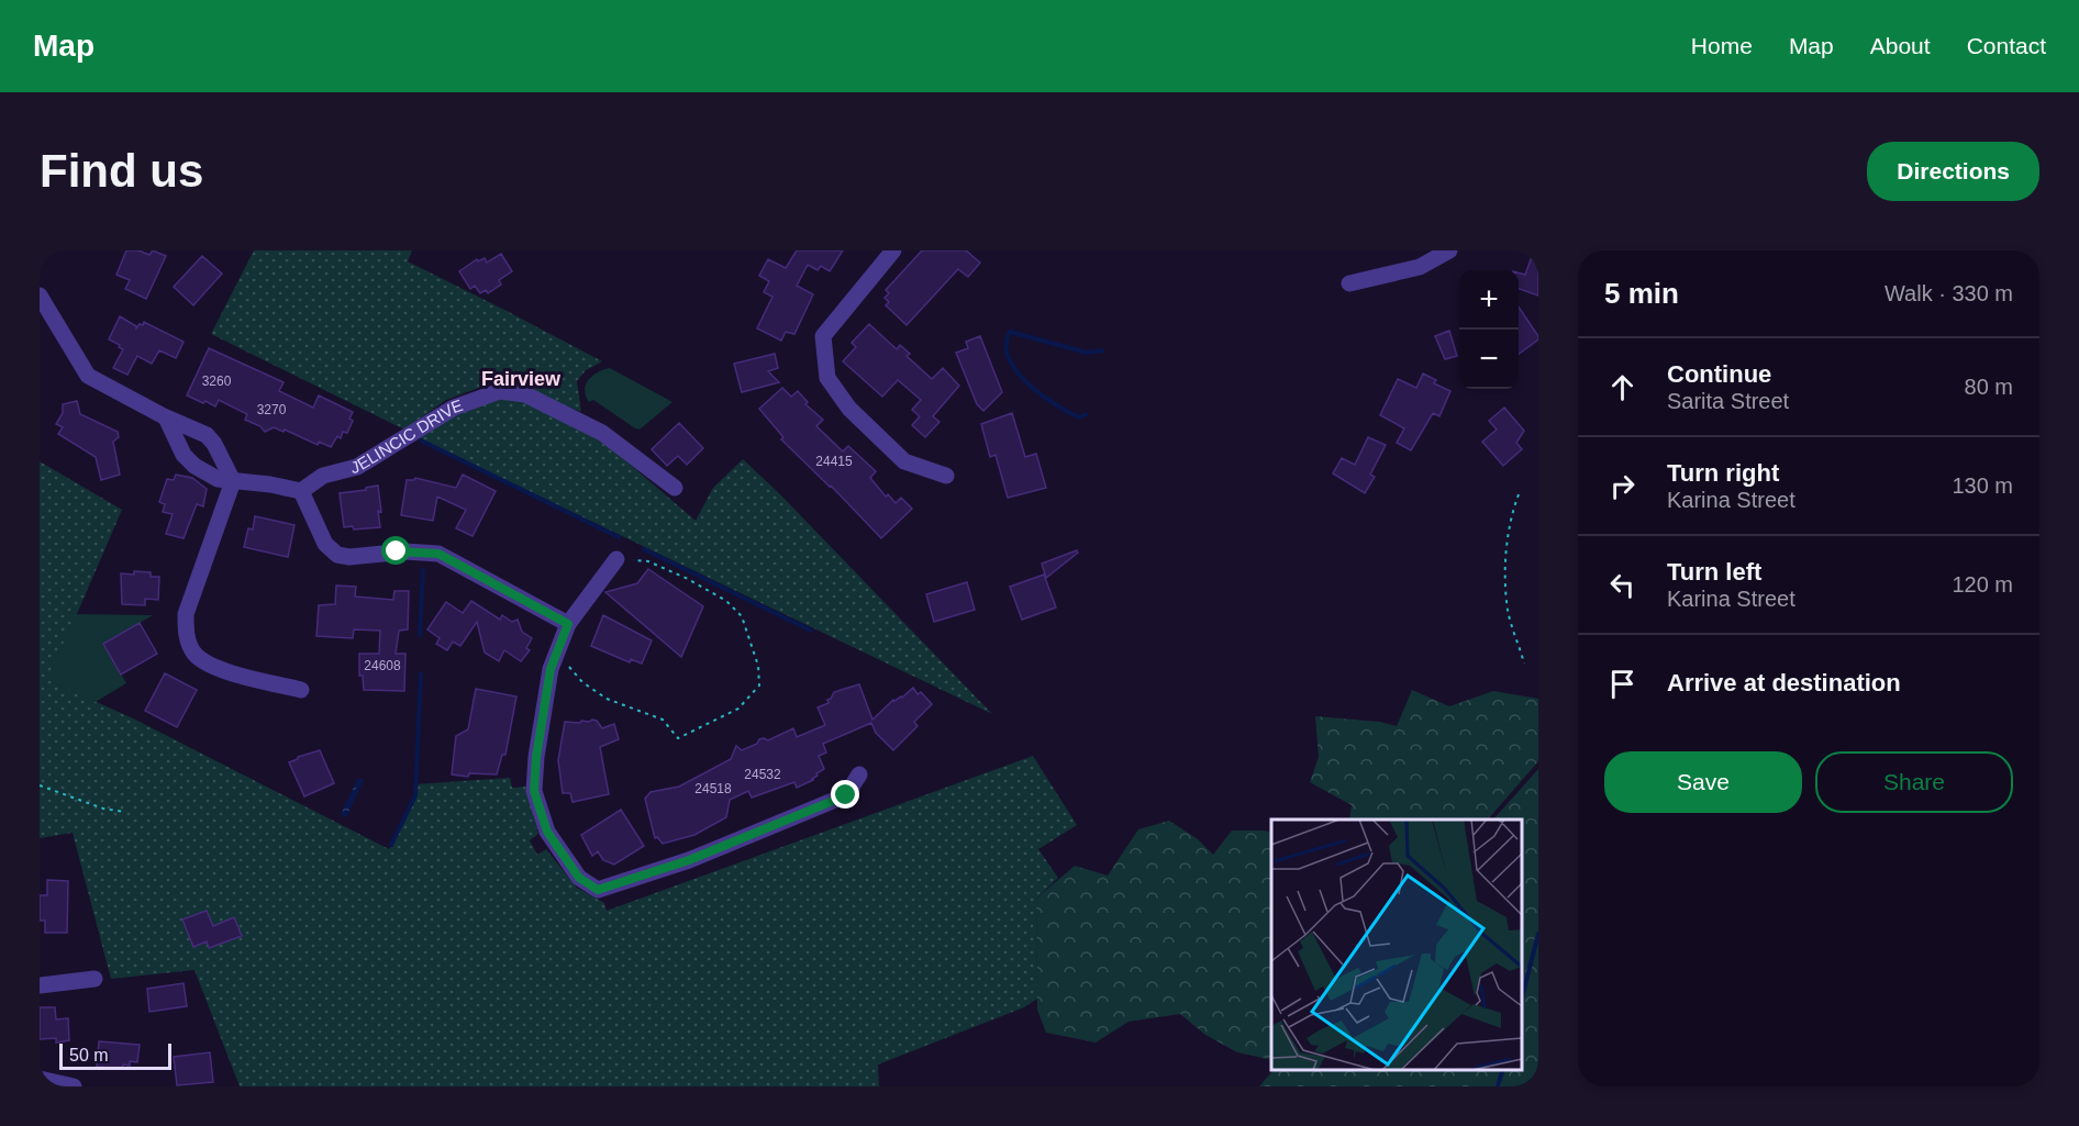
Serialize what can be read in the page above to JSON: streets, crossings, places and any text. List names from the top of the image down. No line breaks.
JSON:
{"streets":{"street":["JELINCIC DRIVE"]},"districts":["Fairview"],"house_numbers":["3260","3270","24415","24608","24532","24518"],"scale_bar":"50 m","page":{"header":"Map","nav":["Home","Map","About","Contact"],"buttons":["Directions",["Save","Share"]],"title":"Find us","heading":["5 min","Walk · 330 m"],"map_buttons":["+","−"],"list":[["Continue","Sarita Street","80 m"],["Turn right","Karina Street","130 m"],["Turn left","Karina Street","120 m"],"Arrive at destination"],"scale":"50 m"}}
